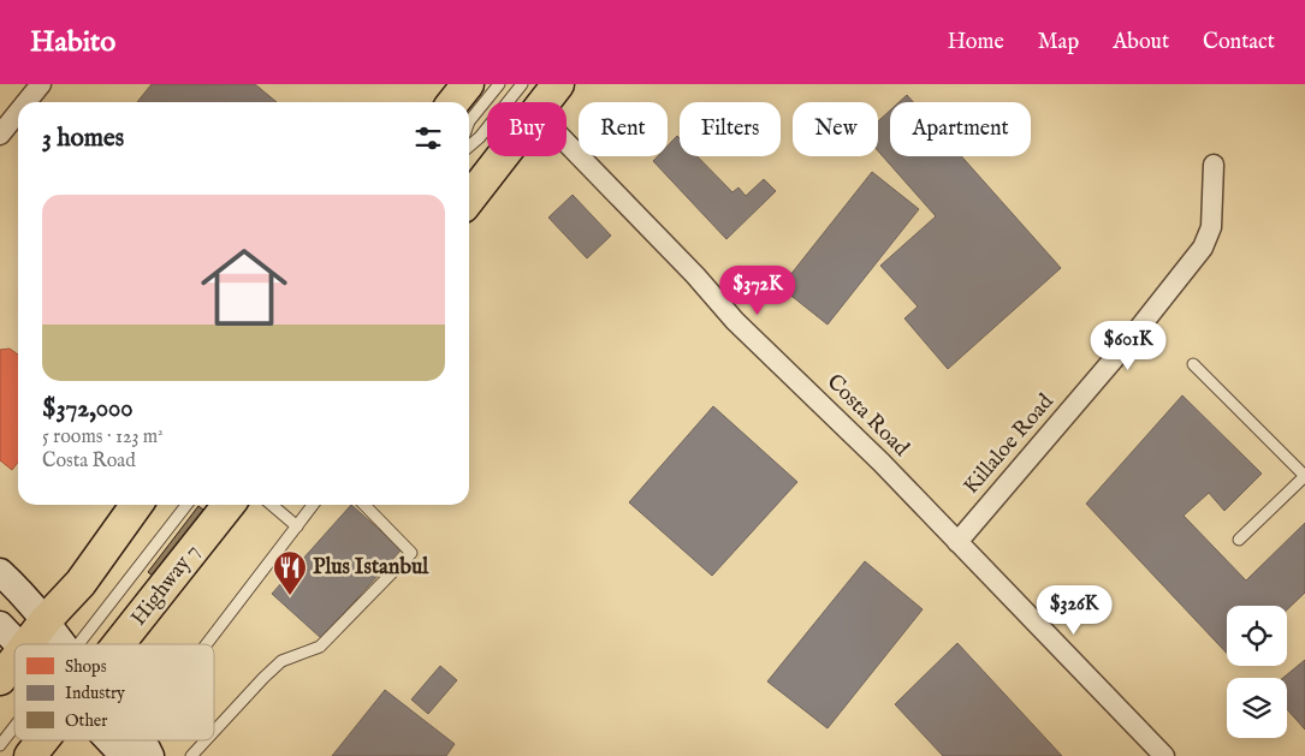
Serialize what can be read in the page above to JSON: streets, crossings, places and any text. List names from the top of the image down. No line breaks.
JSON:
{"streets":{"main road":["Highway 7"],"street":["Costa Road","Killaloe Road"]},"crossings":[["Costa Road","Killaloe Road"]],"places":{"restaurant":["Plus Istanbul"]},"legend":["Shops","Industry","Other"],"page":{"header":"Habito","nav":["Home","Map","About","Contact"],"chip":["Buy","Rent","Filters","New","Apartment"],"heading":"3 homes","list":[{"name":"$372,000","note":"5 rooms · 123 m² · Costa Road"}],"price":["$372K","$601K","$326K"]}}
